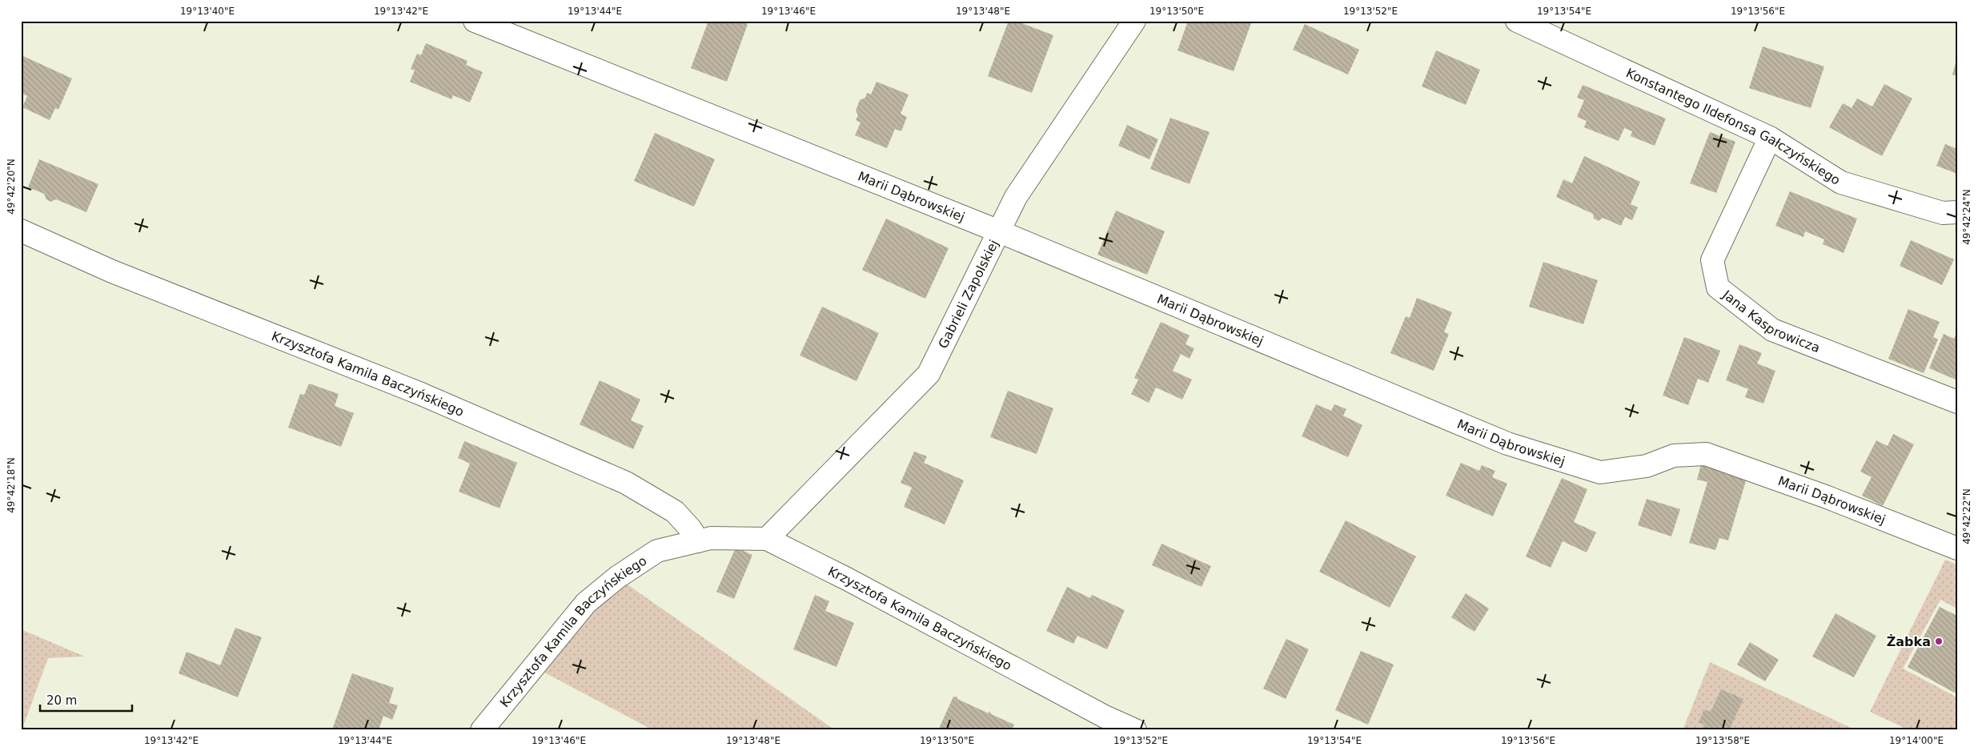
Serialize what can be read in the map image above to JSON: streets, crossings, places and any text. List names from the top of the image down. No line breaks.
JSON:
{"streets":{"street":["Konstantego Ildefonsa Gałczyńskiego","Marii Dąbrowskiej","Gabrieli Zapolskiej","Jana Kasprowicza","Krzysztofa Kamila Baczyńskiego"]},"crossings":[["Konstantego Ildefonsa Gałczyńskiego","Jana Kasprowicza"],["Marii Dąbrowskiej","Gabrieli Zapolskiej"],["Gabrieli Zapolskiej","Krzysztofa Kamila Baczyńskiego"]],"places":["Żabka"],"scale_bar":"20 m","coordinates":["19°13'40\"E","19°13'42\"E","19°13'44\"E","19°13'46\"E","19°13'48\"E","19°13'50\"E","19°13'52\"E","19°13'54\"E","19°13'56\"E","49°42'20\"N","49°42'24\"N","49°42'18\"N","49°42'22\"N","19°13'58\"E","19°14'00\"E"]}
